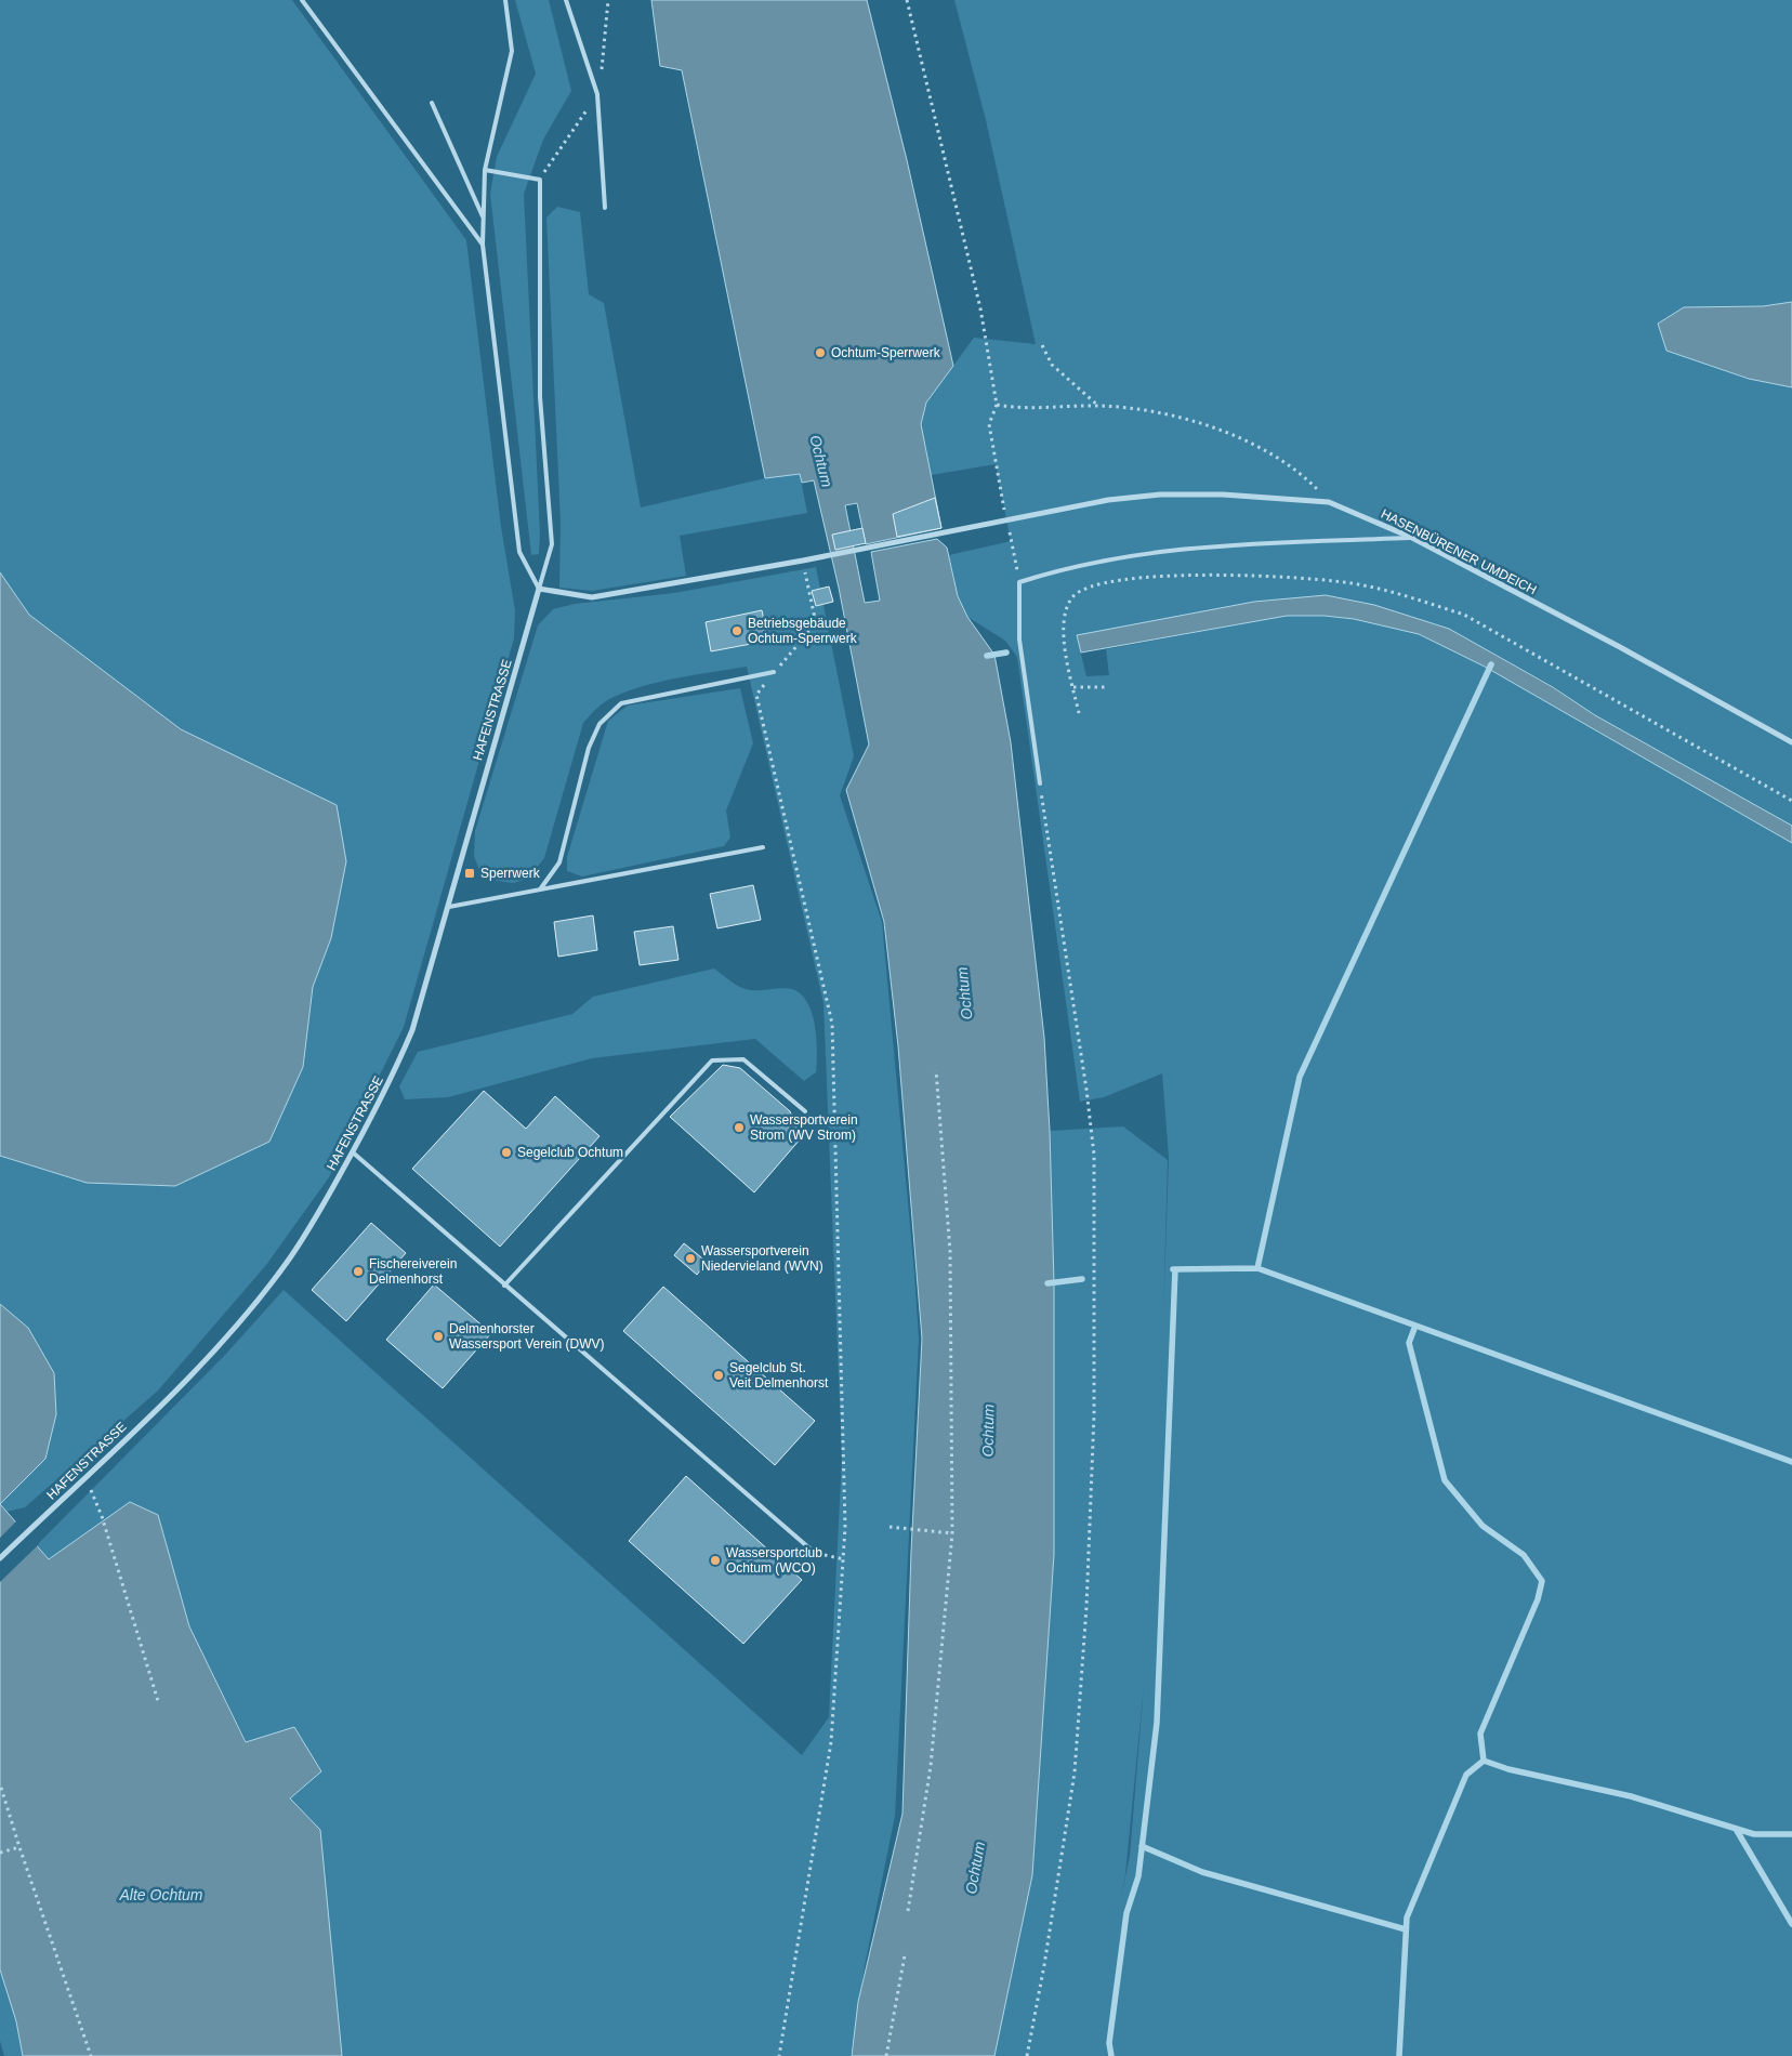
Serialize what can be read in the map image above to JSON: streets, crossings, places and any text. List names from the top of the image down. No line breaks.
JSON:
{"streets":{"street":["HASENBÜRENER UMDEICH","HAFENSTRASSE"]},"crossings":[["HASENBÜRENER UMDEICH","HAFENSTRASSE"]],"water":["Ochtum","Alte Ochtum"],"places":{"other":["Ochtum-Sperrwerk","Betriebsgebäude Ochtum-Sperrwerk","Wassersportverein Strom (WV Strom)","Segelclub Ochtum","Wassersportverein Niedervieland (WVN)","Fischereiverein Delmenhorst","Delmenhorster Wassersport Verein (DWV)","Segelclub St. Veit Delmenhorst","Wassersportclub Ochtum (WCO)"],"transit":["Sperrwerk"]}}
